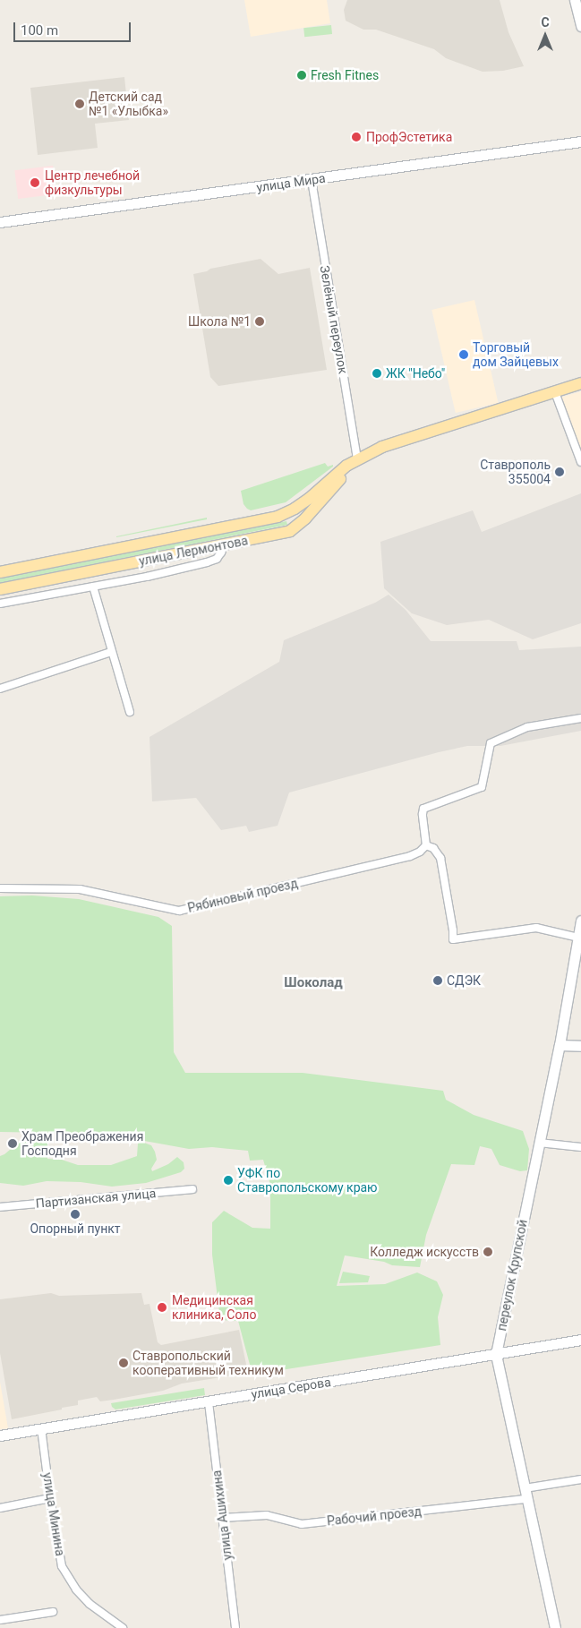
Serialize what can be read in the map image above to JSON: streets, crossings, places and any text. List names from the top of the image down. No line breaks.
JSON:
{"streets":{"main road":["улица Мира","улица Лермонтова","переулок Крупской","улица Серова"],"street":["Зелёный переулок","Рябиновый проезд","Партизанская улица","улица Минина","улица Ашихина","Рабочий проезд"]},"crossings":[["улица Мира","Зелёный переулок"],["Зелёный переулок","улица Лермонтова"],["переулок Крупской","улица Серова"],["переулок Крупской","Рабочий проезд"],["улица Серова","улица Минина"],["улица Серова","улица Ашихина"],["улица Ашихина","Рабочий проезд"]],"districts":["Шоколад"],"places":["Fresh Fitnes","Детский сад №1 «Улыбка»","ПрофЭстетика","Центр лечебной физкультуры","Школа №1","Торговый дом Зайцевых","ЖК \"Небо\"","Ставрополь 355004","СДЭК","Храм Преображения Господня","УФК по Ставропольскому краю","Опорный пункт","Колледж искусств","Медицинская клиника, Соло","Ставропольский кооперативный техникум"],"scale_bar":"100 m","north":"top"}
